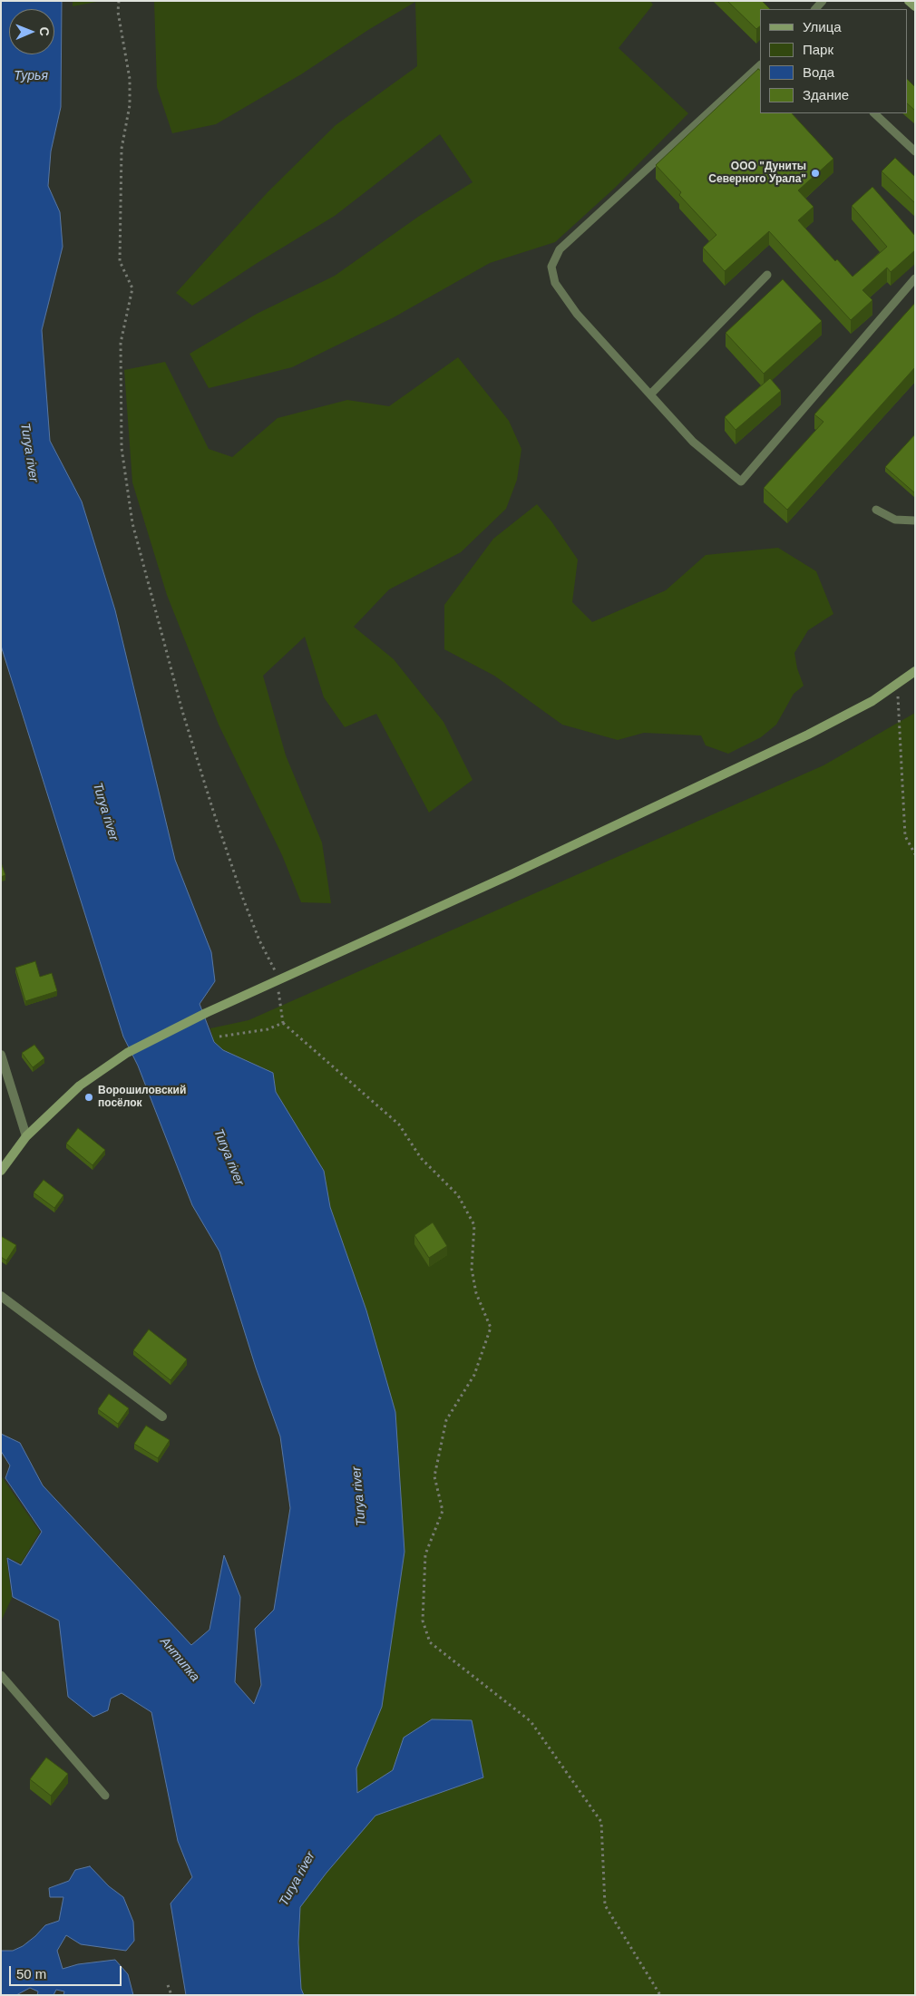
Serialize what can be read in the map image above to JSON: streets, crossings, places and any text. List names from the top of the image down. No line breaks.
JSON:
{"water":["Турья","Turya river","Антипка"],"places":["ООО \"Дуниты Северного Урала\"","Ворошиловский посёлок"],"legend":["Улица","Парк","Вода","Здание"],"scale_bar":"50 m","north":"right"}
